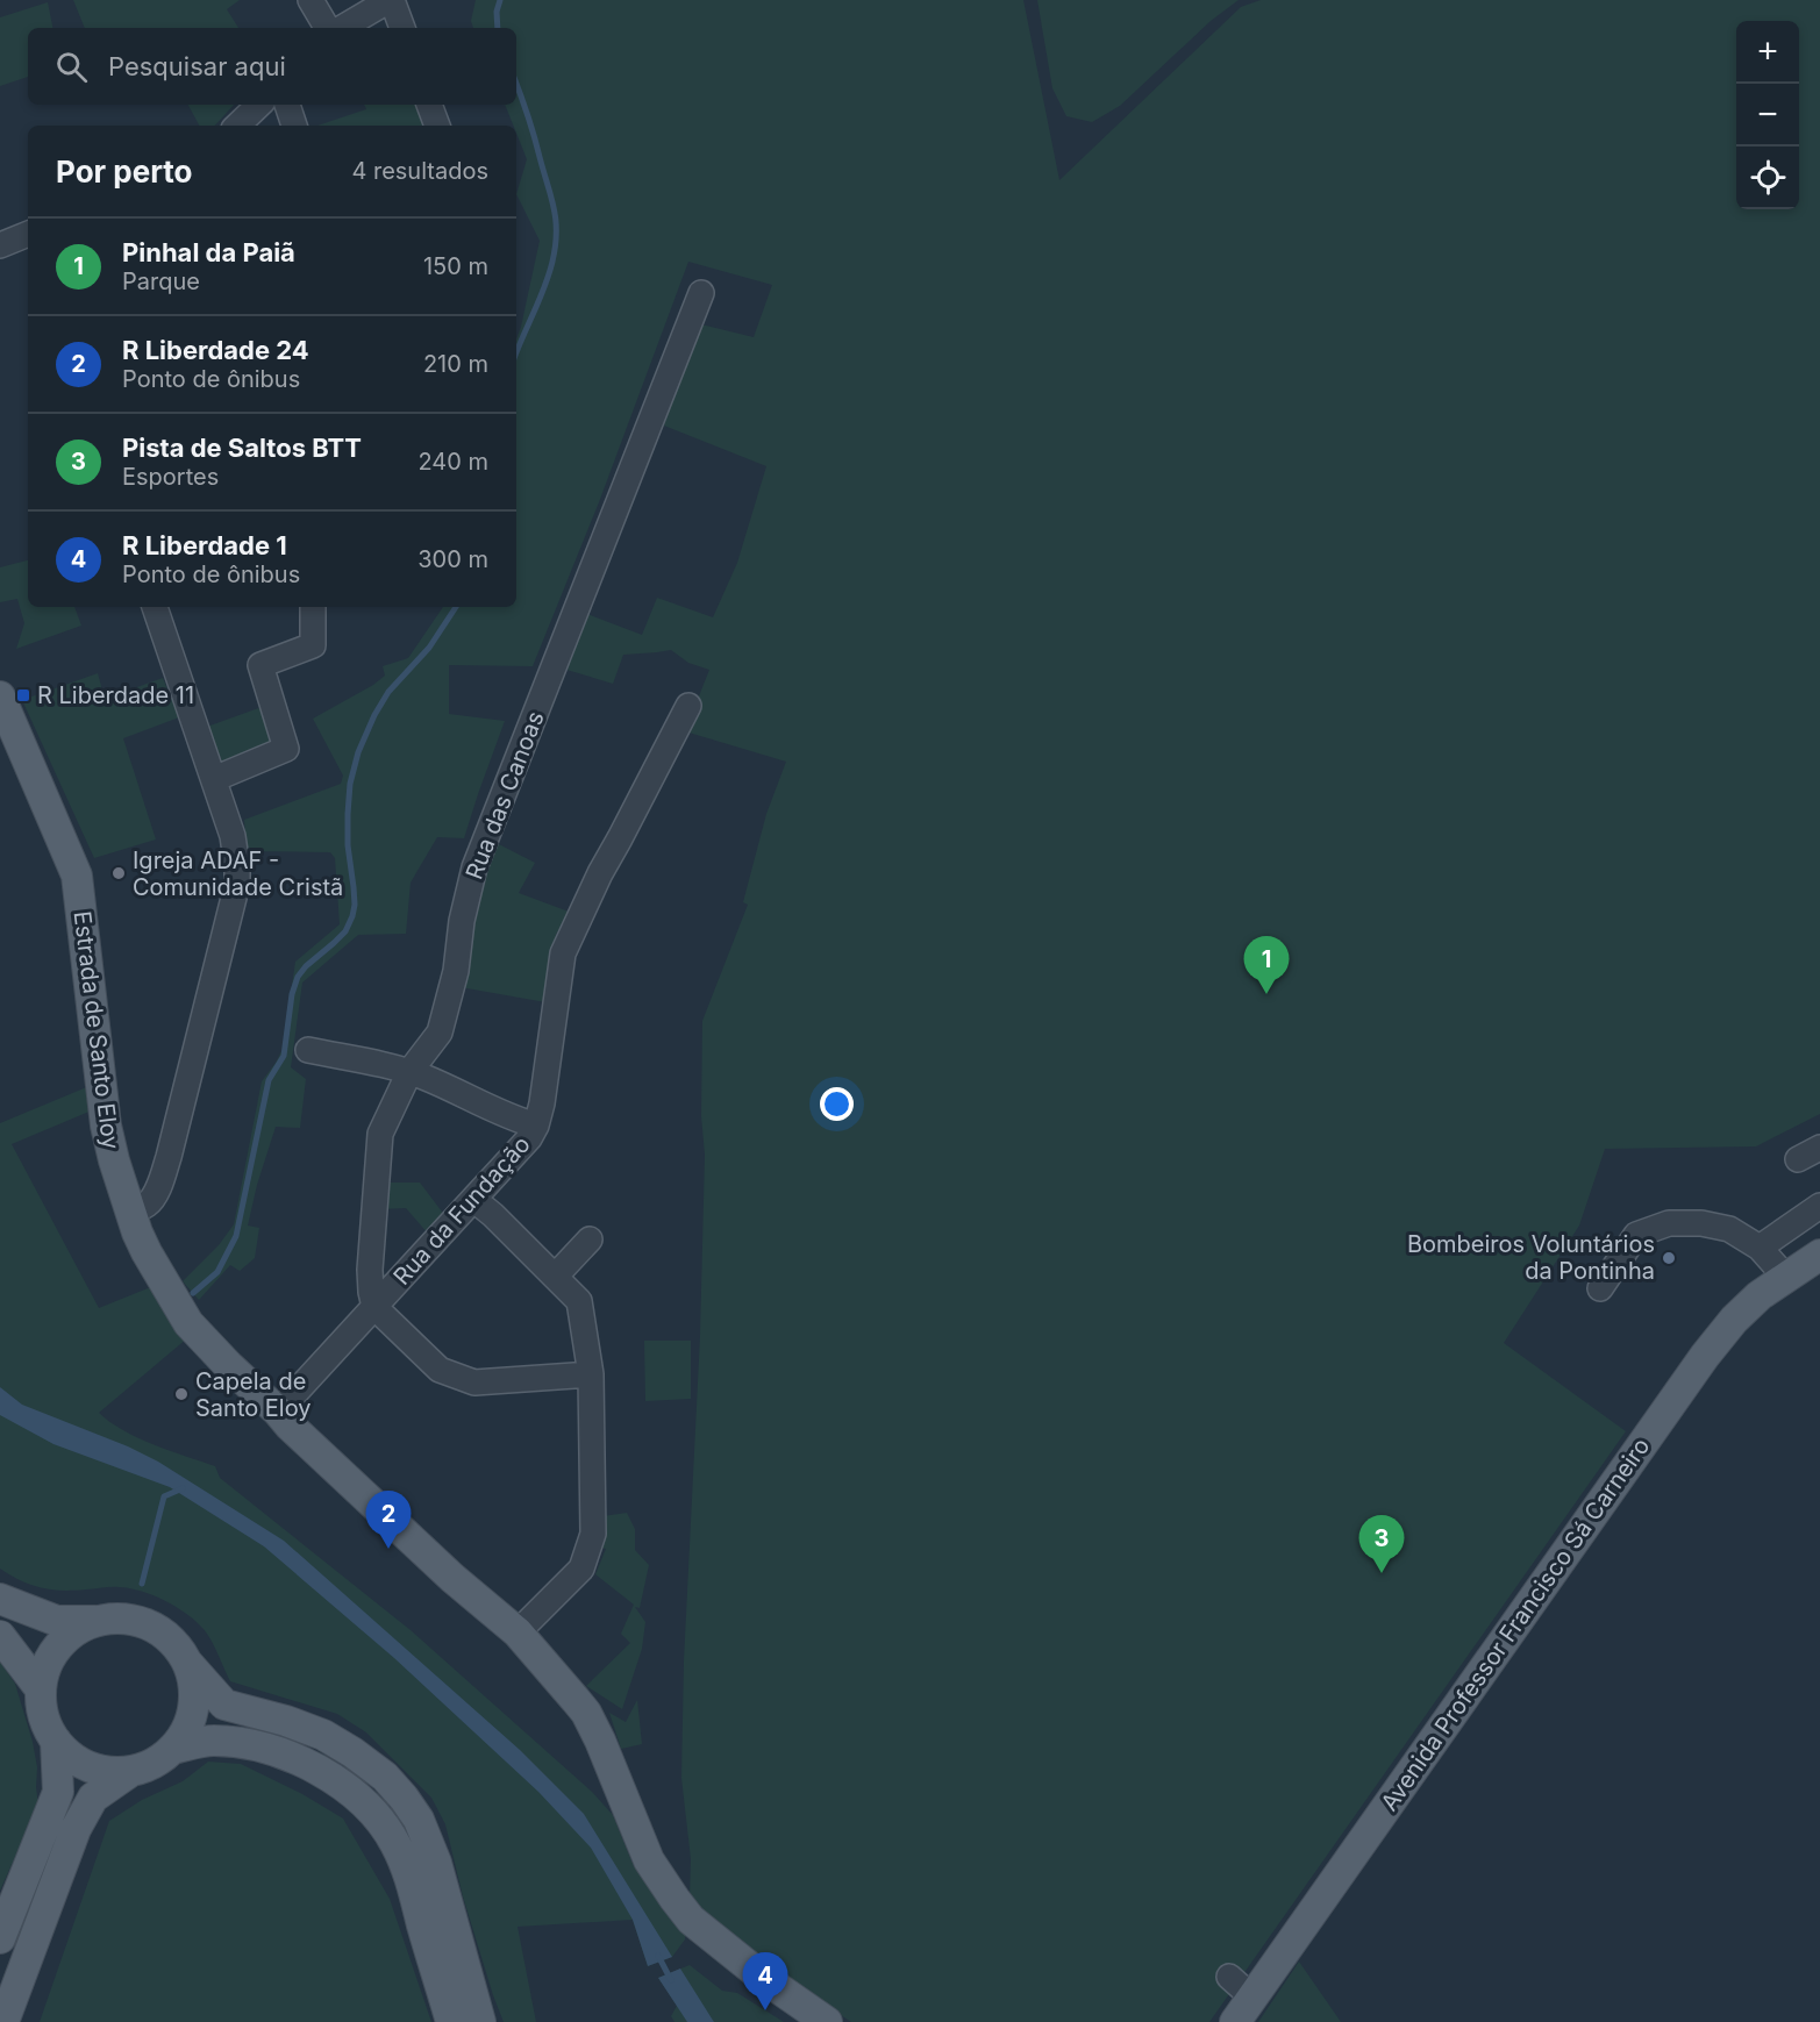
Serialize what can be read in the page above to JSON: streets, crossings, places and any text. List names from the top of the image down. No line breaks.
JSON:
{"streets":{"main road":["Estrada de Santo Eloy","Avenida Professor Francisco Sá Carneiro"],"street":["Rua das Canoas","Rua da Fundação"]},"crossings":[["Rua das Canoas","Rua da Fundação"],["Estrada de Santo Eloy","Rua da Fundação"]],"places":{"transit":["R Liberdade 11"],"other":["Igreja ADAF - Comunidade Cristã","Bombeiros Voluntários da Pontinha","Capela de Santo Eloy"]},"page":{"map_buttons":["+","−"],"search":"Pesquisar aqui","heading":["Por perto","4 resultados"],"list":[{"mark":"1","name":"Pinhal da Paiã","note":"Parque","value":"150 m"},{"mark":"2","name":"R Liberdade 24","note":"Ponto de ônibus","value":"210 m"},{"mark":"3","name":"Pista de Saltos BTT","note":"Esportes","value":"240 m"},{"mark":"4","name":"R Liberdade 1","note":"Ponto de ônibus","value":"300 m"}],"pins":["1","2","3","4"]}}
